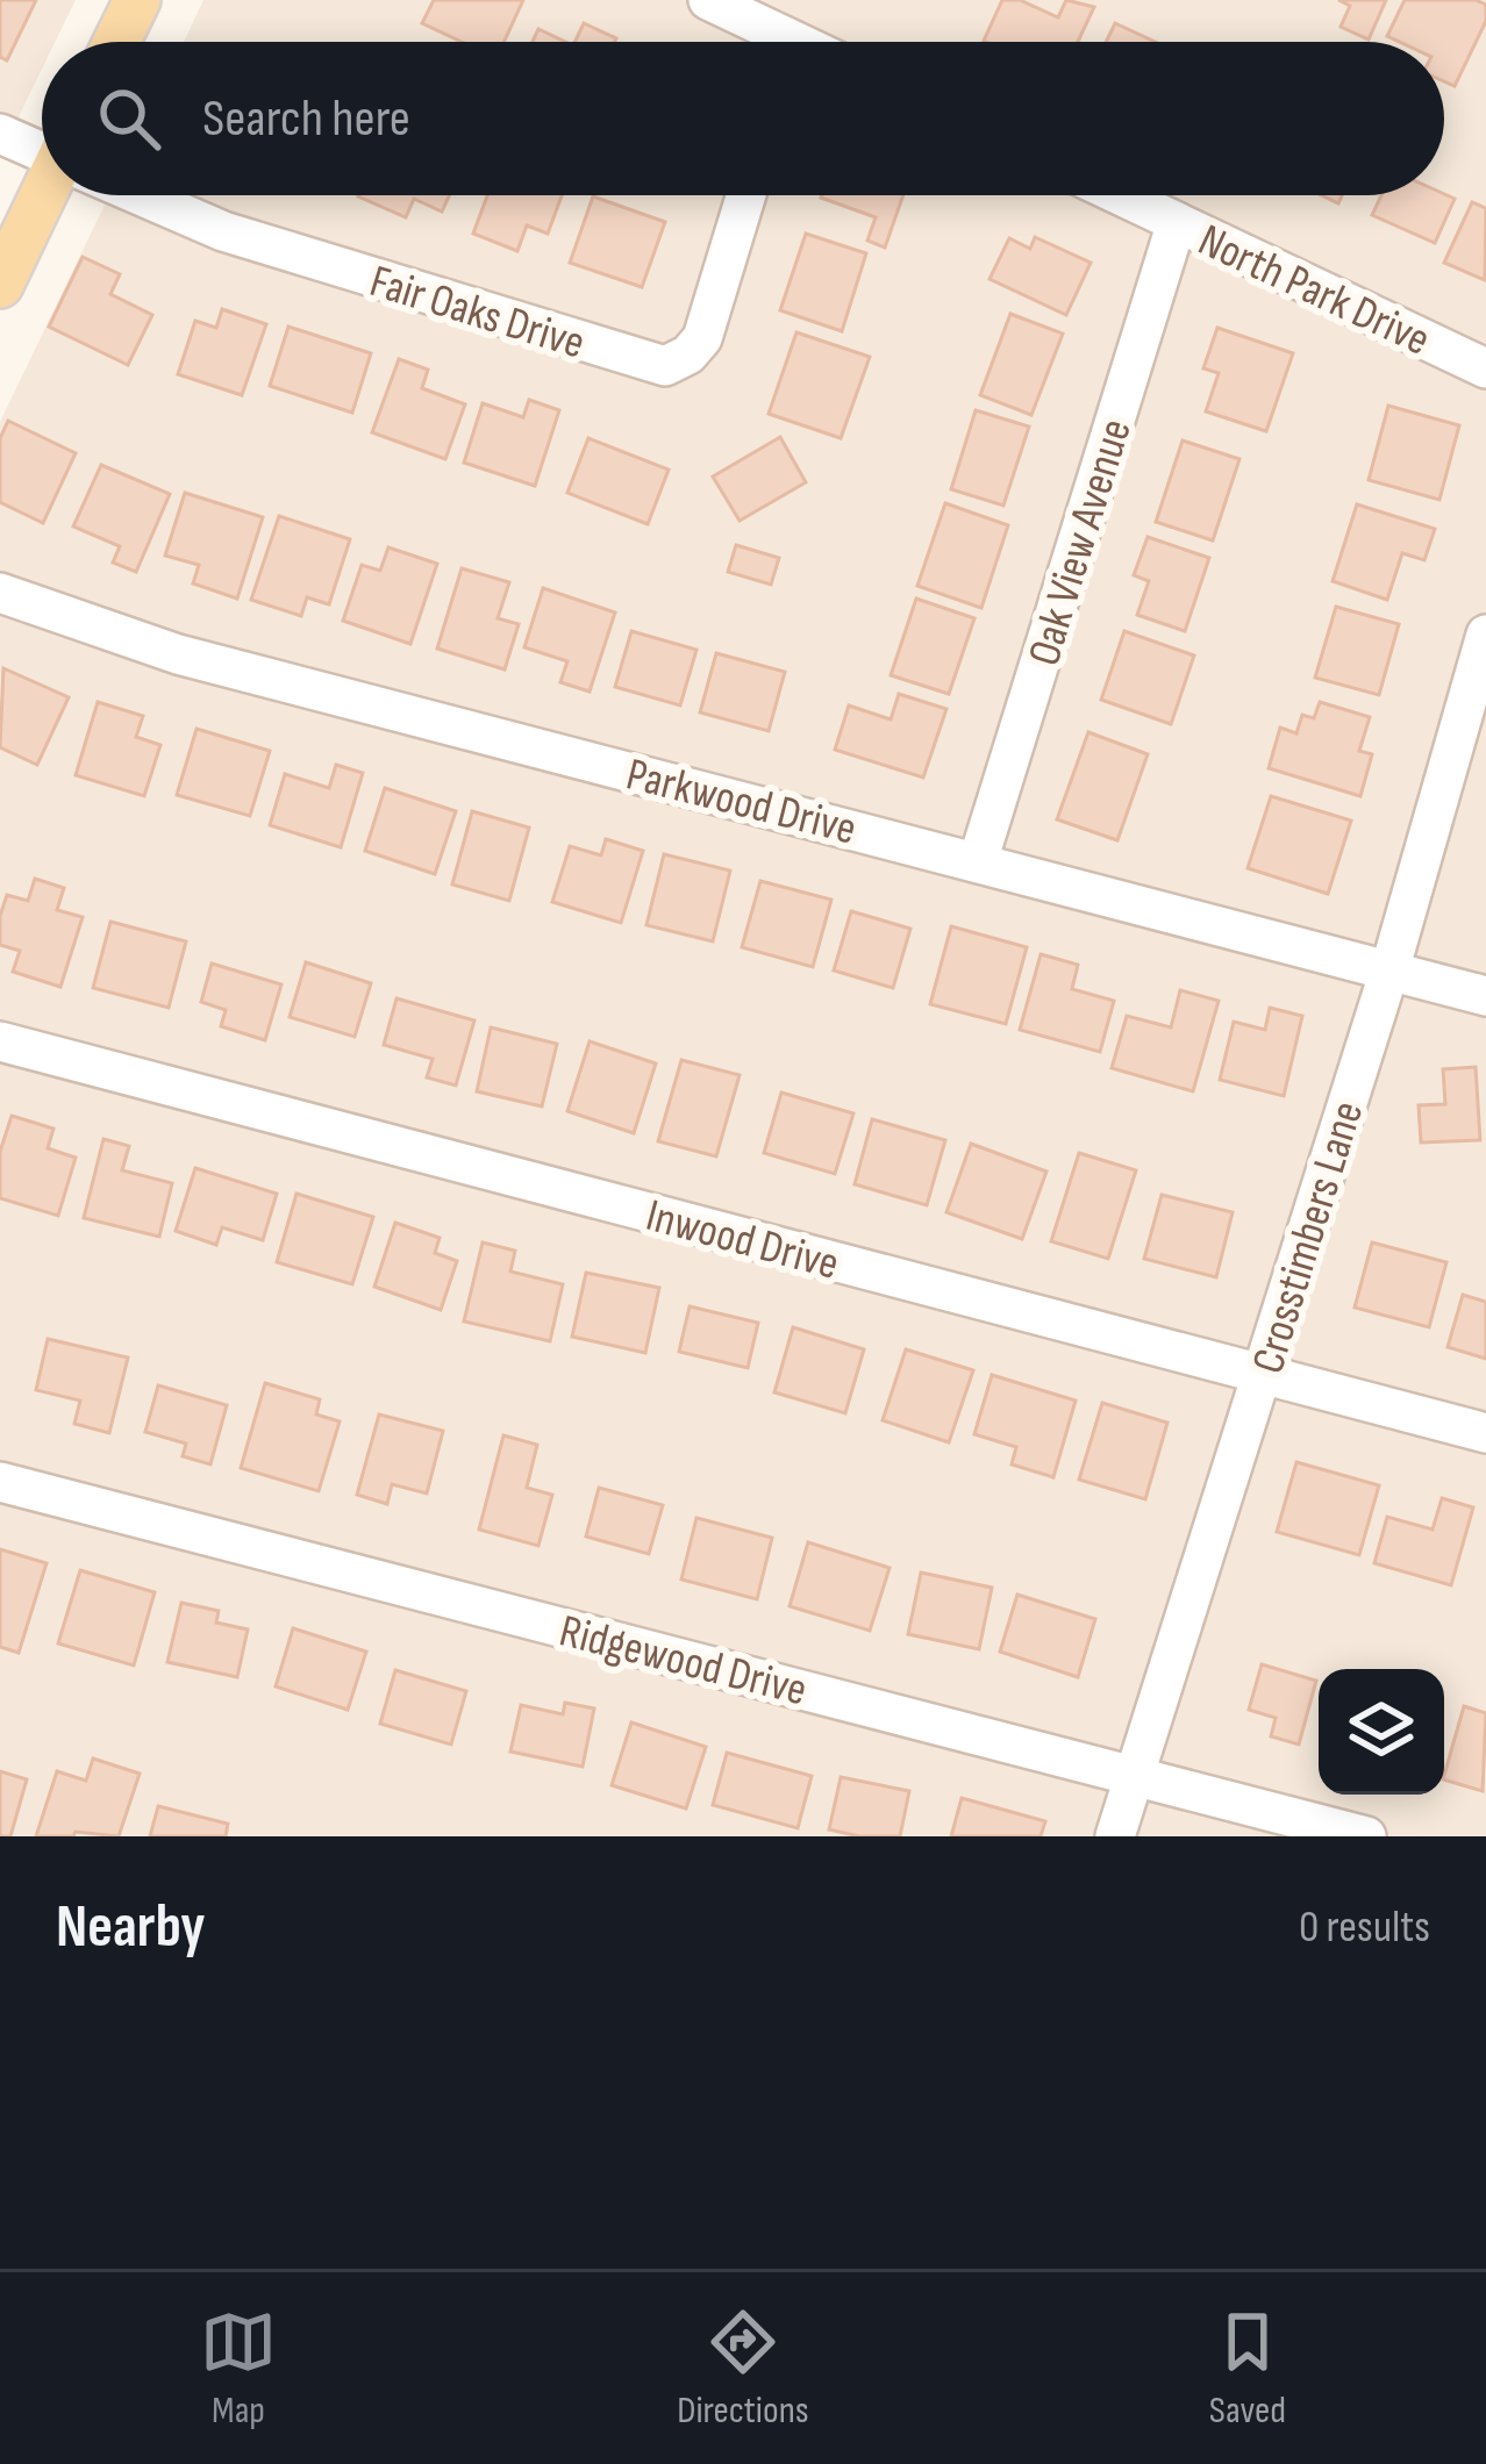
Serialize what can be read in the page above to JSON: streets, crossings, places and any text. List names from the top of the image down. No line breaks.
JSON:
{"streets":{"street":["North Park Drive","Fair Oaks Drive","Oak View Avenue","Parkwood Drive","Crosstimbers Lane","Inwood Drive","Ridgewood Drive"]},"crossings":[["North Park Drive","Oak View Avenue"],["Oak View Avenue","Parkwood Drive"],["Parkwood Drive","Crosstimbers Lane"],["Crosstimbers Lane","Inwood Drive"],["Crosstimbers Lane","Ridgewood Drive"]],"page":{"search":"Search here","heading":["Nearby","0 results"],"nav":["Map","Directions","Saved"]}}
